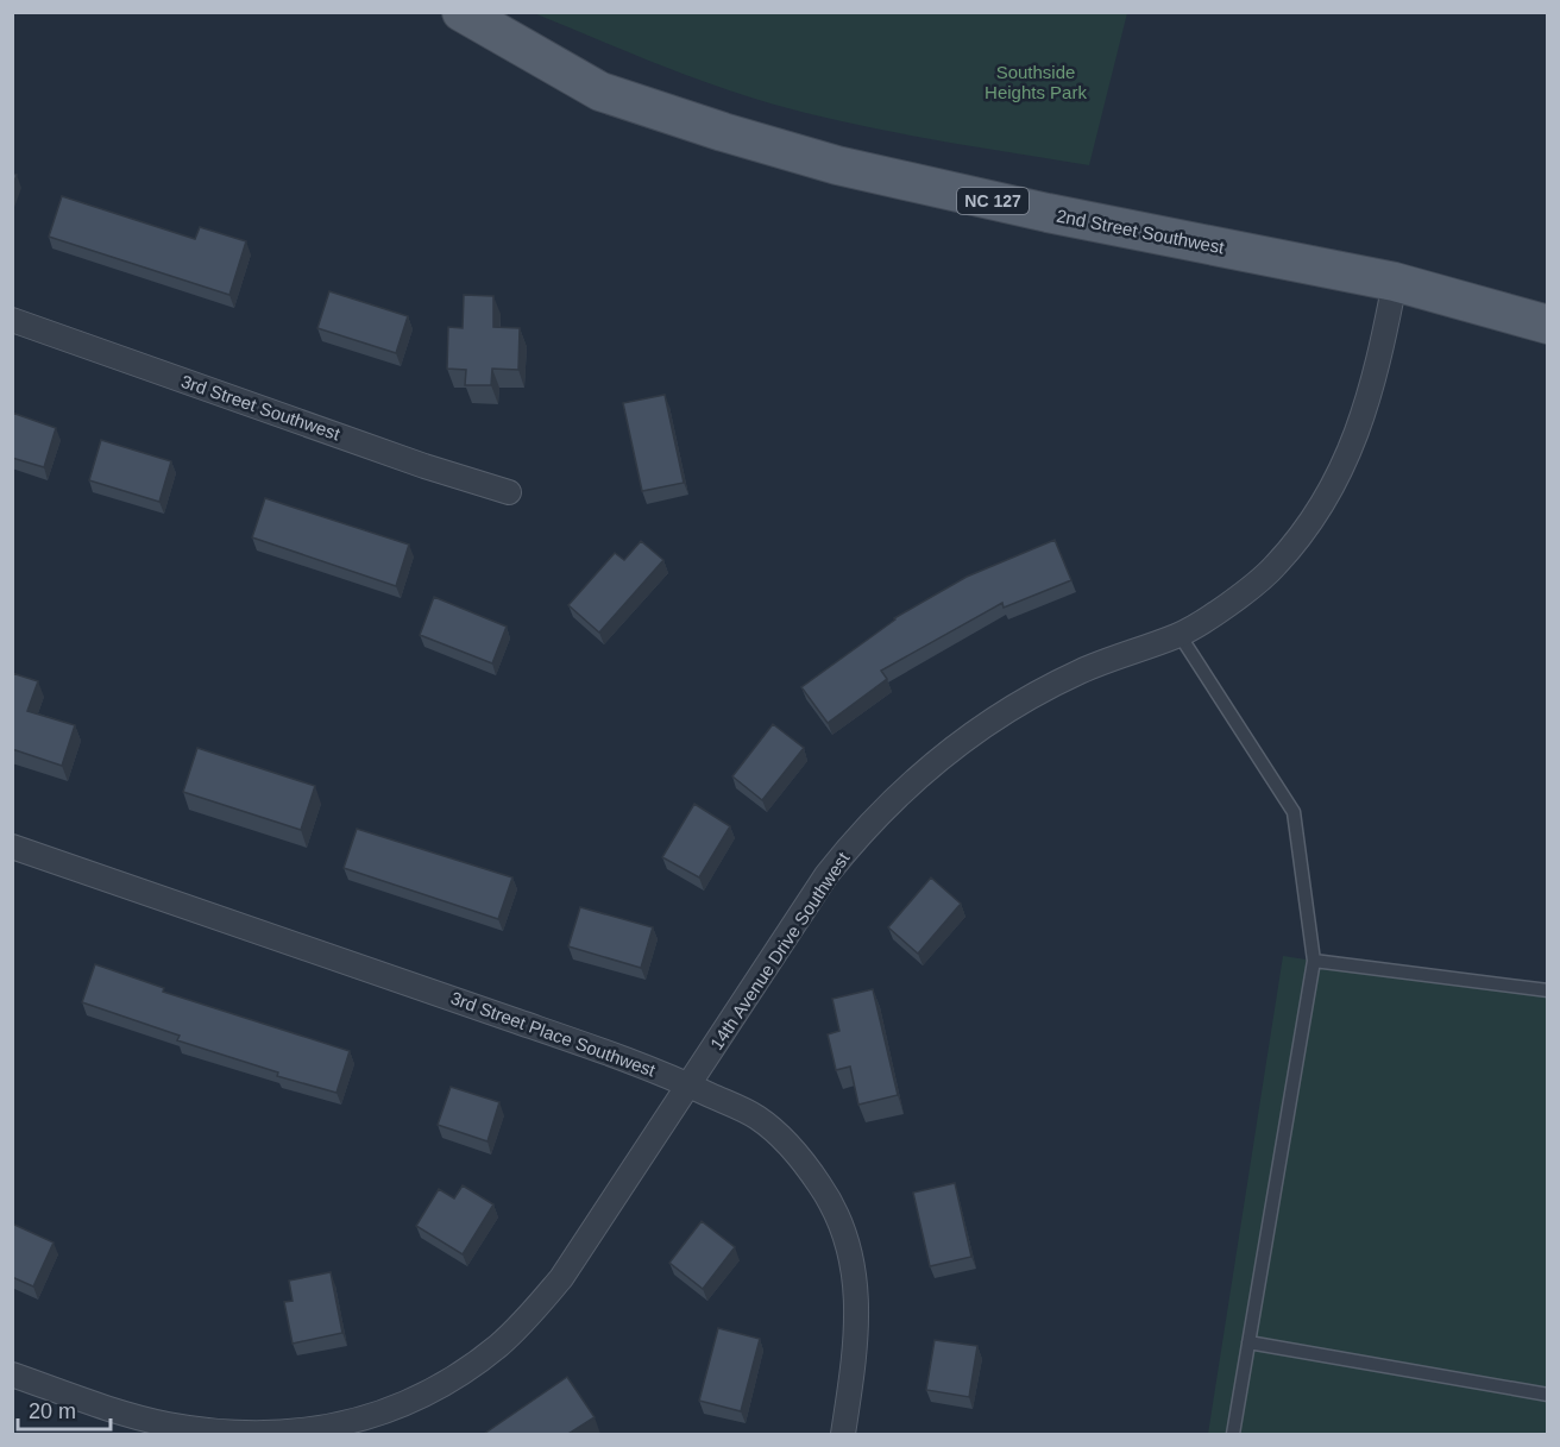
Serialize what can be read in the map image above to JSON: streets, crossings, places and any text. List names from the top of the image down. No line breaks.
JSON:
{"streets":{"main road":["NC 127","2nd Street Southwest"],"street":["3rd Street Southwest","14th Avenue Drive Southwest","3rd Street Place Southwest"]},"crossings":[["2nd Street Southwest","14th Avenue Drive Southwest"],["14th Avenue Drive Southwest","3rd Street Place Southwest"]],"parks":["Southside Heights Park"],"scale_bar":"20 m"}
